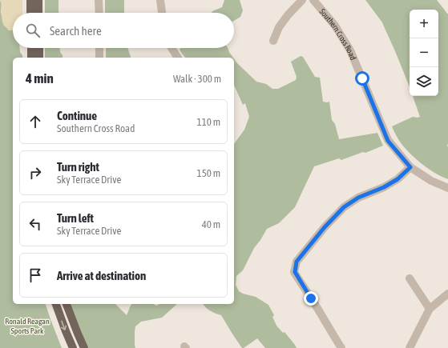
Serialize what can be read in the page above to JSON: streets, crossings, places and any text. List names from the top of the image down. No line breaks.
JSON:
{"streets":{"street":["Southern Cross Road"]},"parks":["Ronald Reagan Sports Park"],"page":{"map_buttons":["+","−"],"search":"Search here","heading":["4 min","Walk · 300 m"],"list":[["Continue","Southern Cross Road","110 m"],["Turn right","Sky Terrace Drive","150 m"],["Turn left","Sky Terrace Drive","40 m"],"Arrive at destination"]}}
